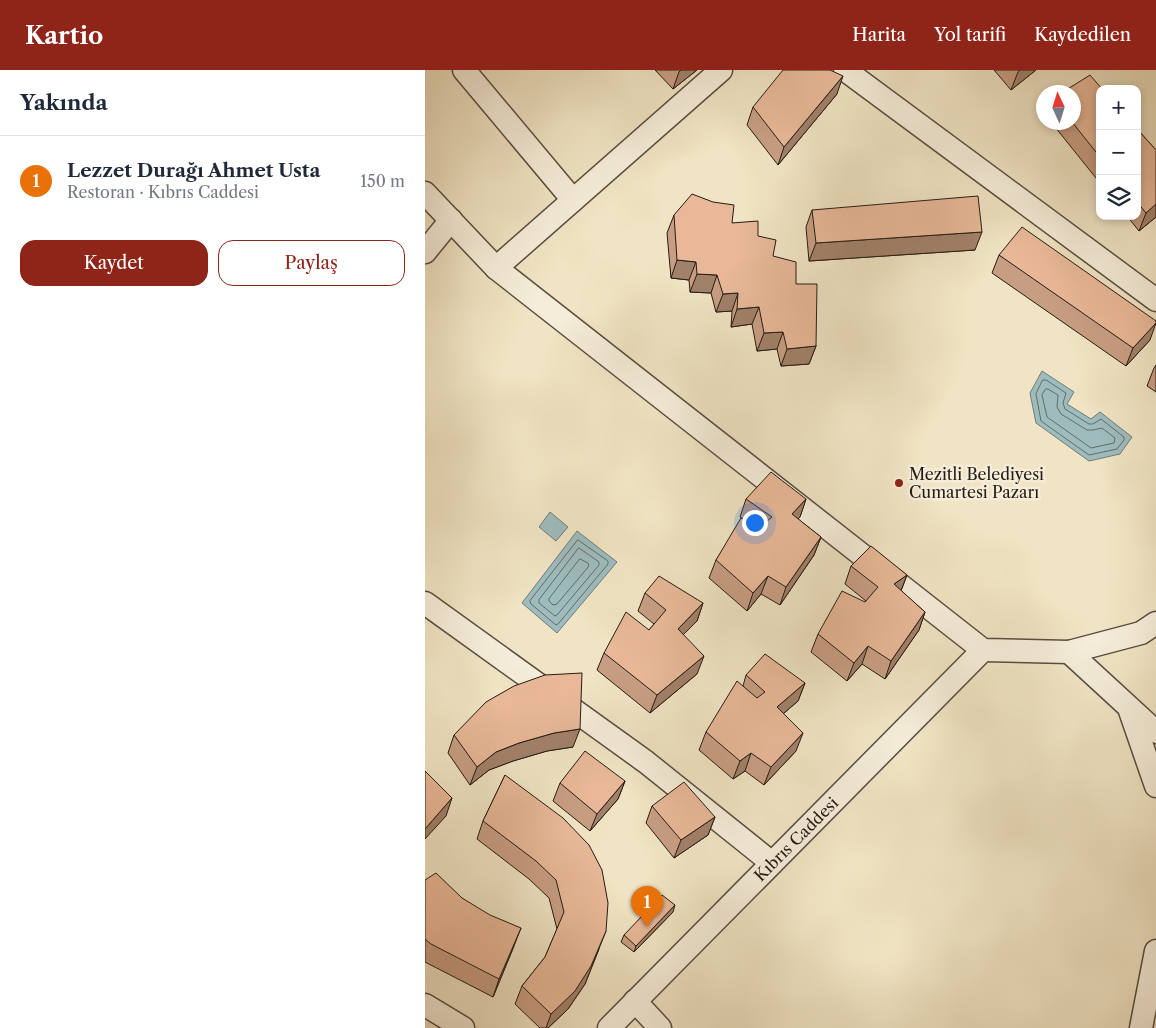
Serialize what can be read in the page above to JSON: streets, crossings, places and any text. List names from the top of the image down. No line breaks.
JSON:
{"streets":{"street":["Kıbrıs Caddesi"]},"places":["Mezitli Belediyesi Cumartesi Pazarı"],"north":"top","page":{"header":"Kartio","nav":["Harita","Yol tarifi","Kaydedilen"],"heading":"Yakında","map_buttons":["+","−"],"list":[{"mark":"1","name":"Lezzet Durağı Ahmet Usta","note":"Restoran · Kıbrıs Caddesi","value":"150 m"}],"buttons":["Kaydet","Paylaş"],"pins":"1"}}
